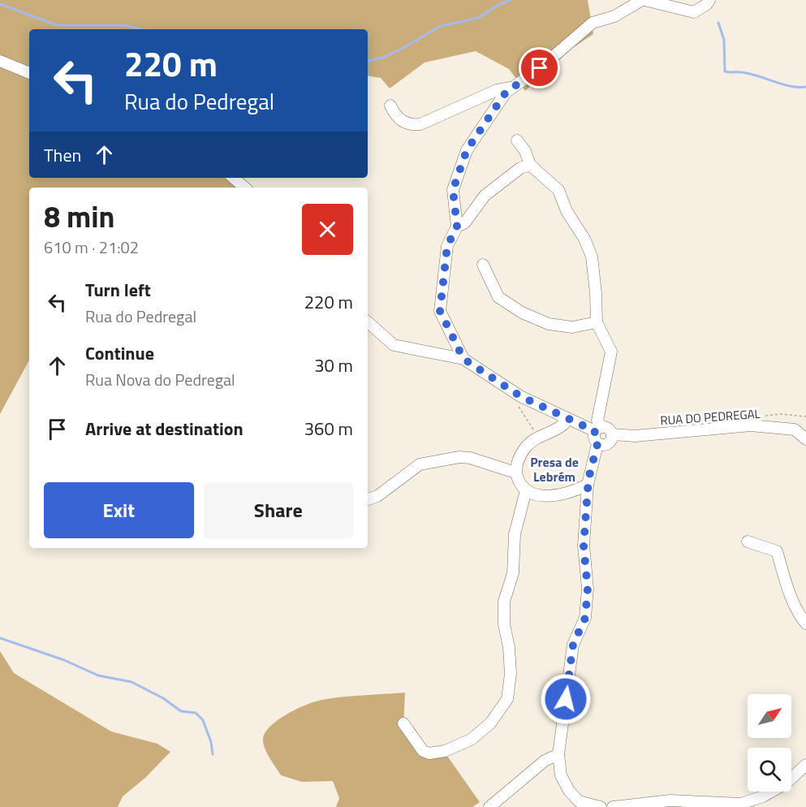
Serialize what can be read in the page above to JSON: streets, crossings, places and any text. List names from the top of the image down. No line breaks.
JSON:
{"streets":{"street":["RUA DO PEDREGAL"]},"districts":["Presa de Lebrém"],"north":"top right","page":{"turn":["220 m","Rua do Pedregal"],"then":"Then","heading":["8 min","610 m · 21:02"],"list":[{"name":"Turn left","note":"Rua do Pedregal","value":"220 m"},{"name":"Continue","note":"Rua Nova do Pedregal","value":"30 m"},{"name":"Arrive at destination","value":"360 m"}],"buttons":["Exit","Share"]}}
